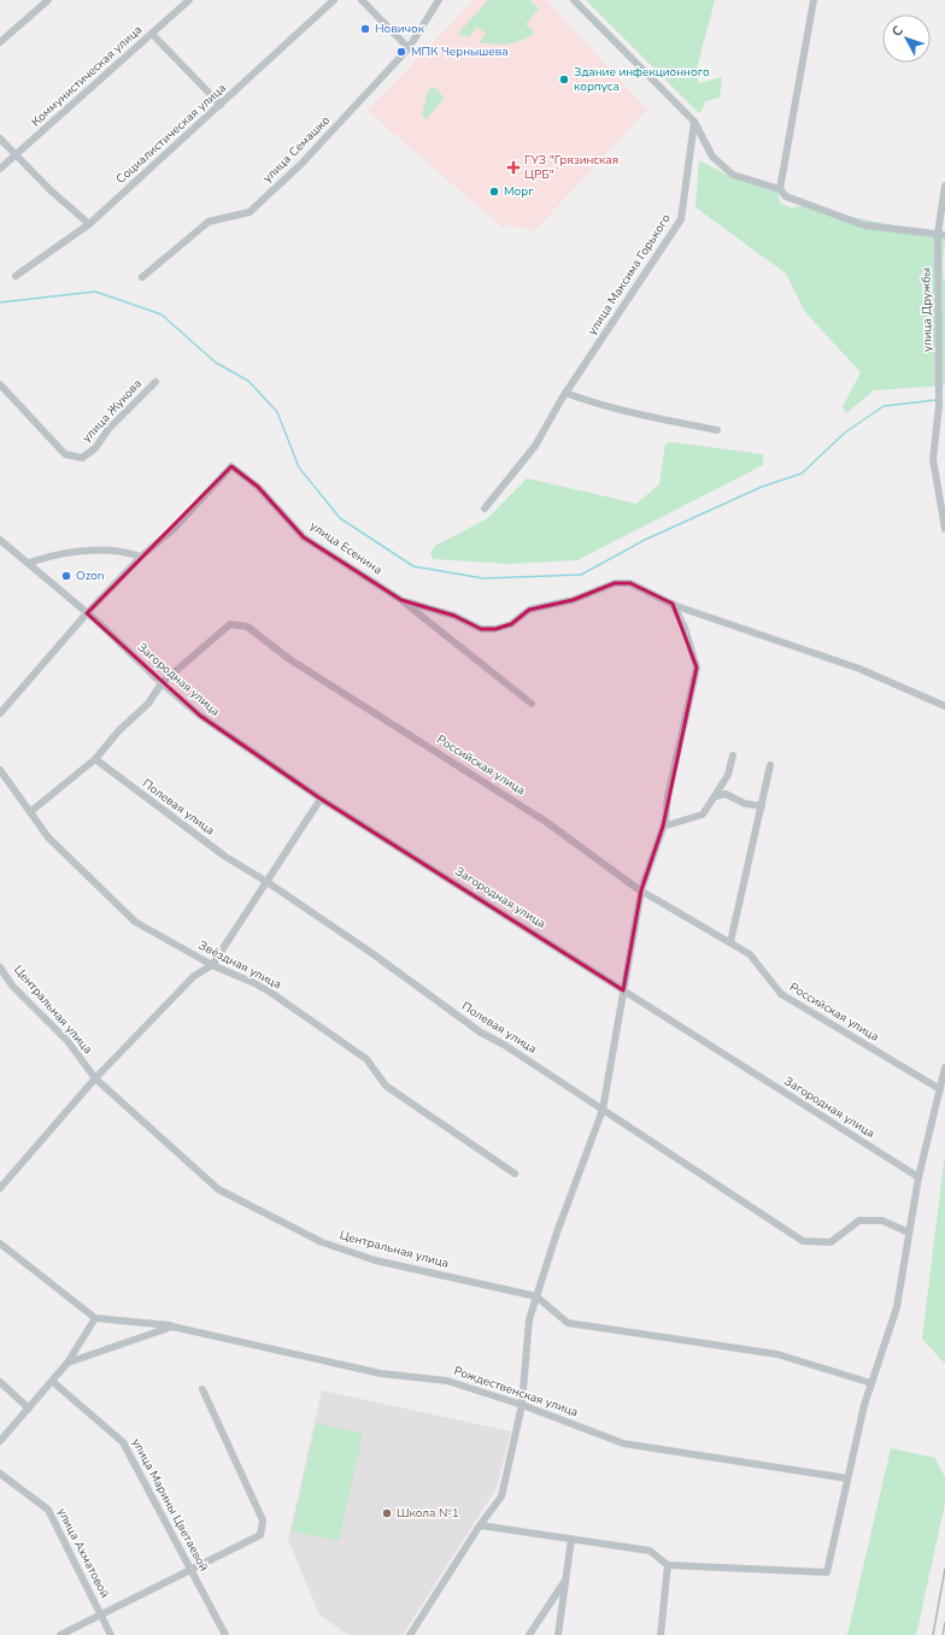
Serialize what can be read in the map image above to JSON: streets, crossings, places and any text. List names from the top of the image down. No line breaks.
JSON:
{"streets":{"street":["Коммунистическая улица","Социалистическая улица","улица Семашко","улица Максима Горького","улица Дружбы","улица Жукова","улица Есенина","Загородная улица","Российская улица","Полевая улица","Звёздная улица","Центральная улица","Рождественская улица","улица Марины Цветаевой","улица Ахматовой"]},"crossings":[["улица Есенина","Загородная улица"],["Загородная улица","Российская улица"],["Российская улица","Полевая улица"],["Российская улица","Звёздная улица"]],"places":{"other":["Новичок","МПК Чернышева","Здание инфекционного корпуса","Морг","Ozon","Школа №1"],"health":["ГУЗ \"Грязинская ЦРБ\""]},"north":"top left"}
